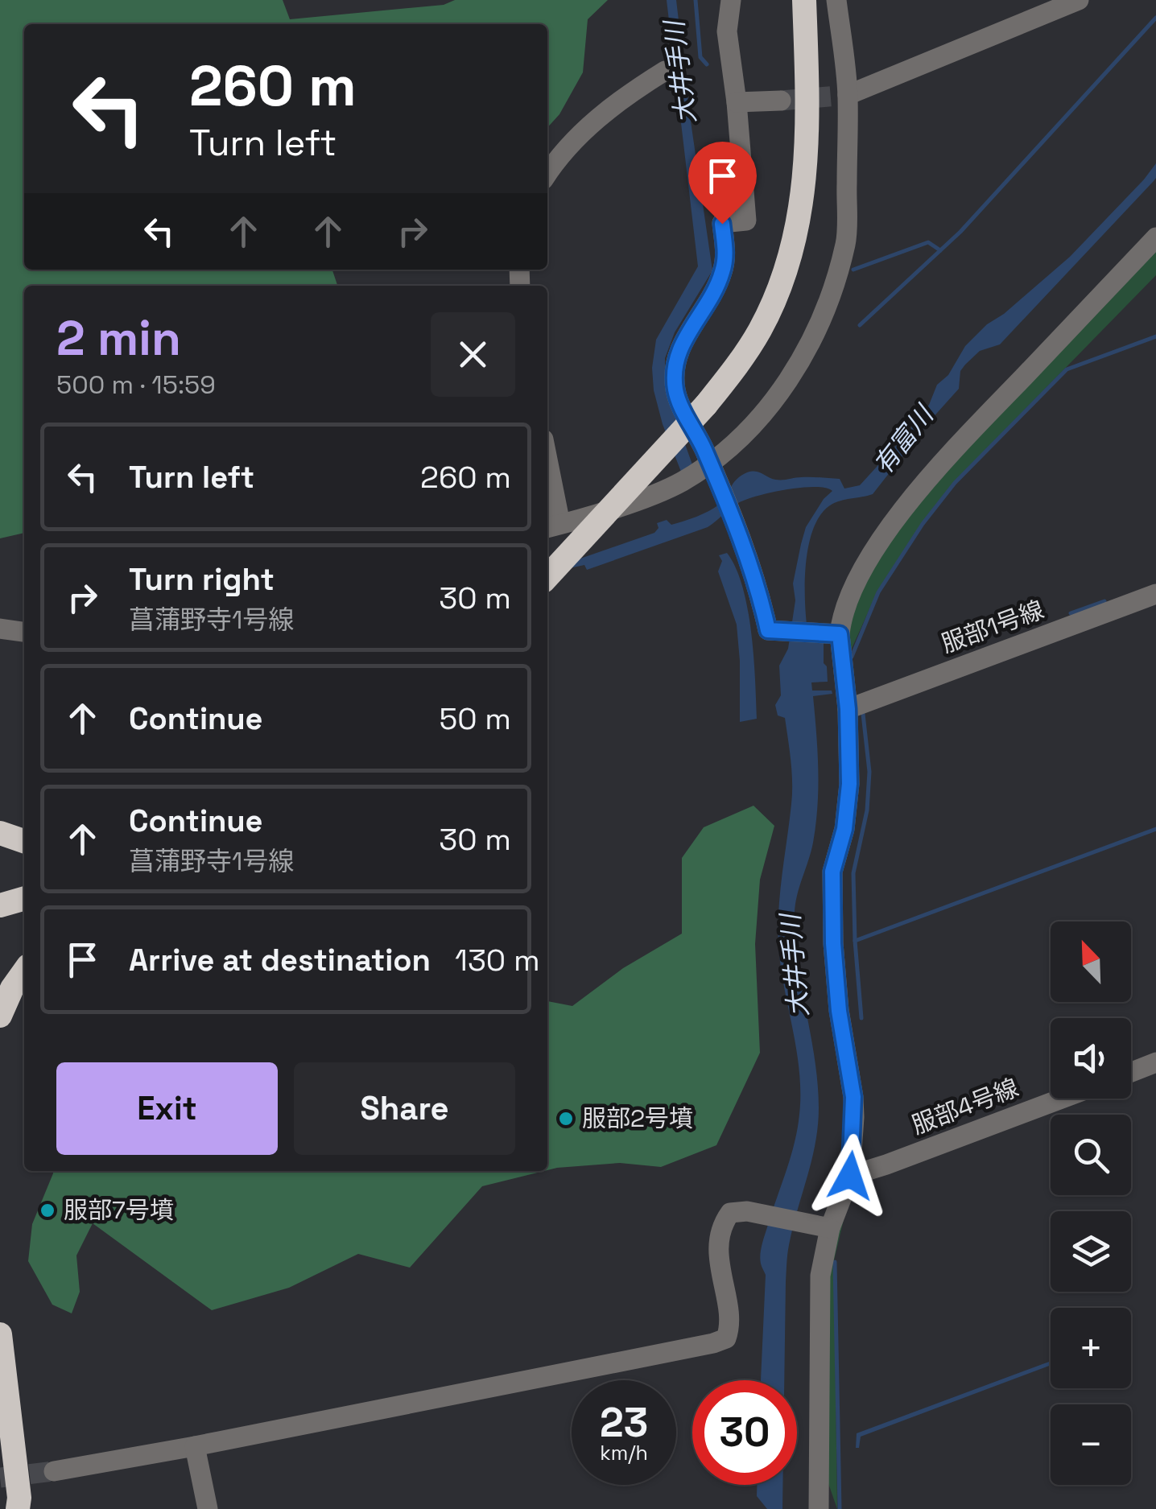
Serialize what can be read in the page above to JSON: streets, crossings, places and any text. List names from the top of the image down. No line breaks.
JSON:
{"streets":{"street":["服部1号線","服部4号線"]},"water":["大井手川","有富川"],"places":["服部2号墳","服部7号墳"],"north":"top left","page":{"turn":["260 m","Turn left"],"heading":["2 min","500 m · 15:59"],"list":[{"name":"Turn left","value":"260 m"},{"name":"Turn right","note":"菖蒲野寺1号線","value":"30 m"},{"name":"Continue","value":"50 m"},{"name":"Continue","note":"菖蒲野寺1号線","value":"30 m"},{"name":"Arrive at destination","value":"130 m"}],"map_buttons":["+","−"],"buttons":["Exit","Share"],"speed":"23 km/h","limit":"30"}}
